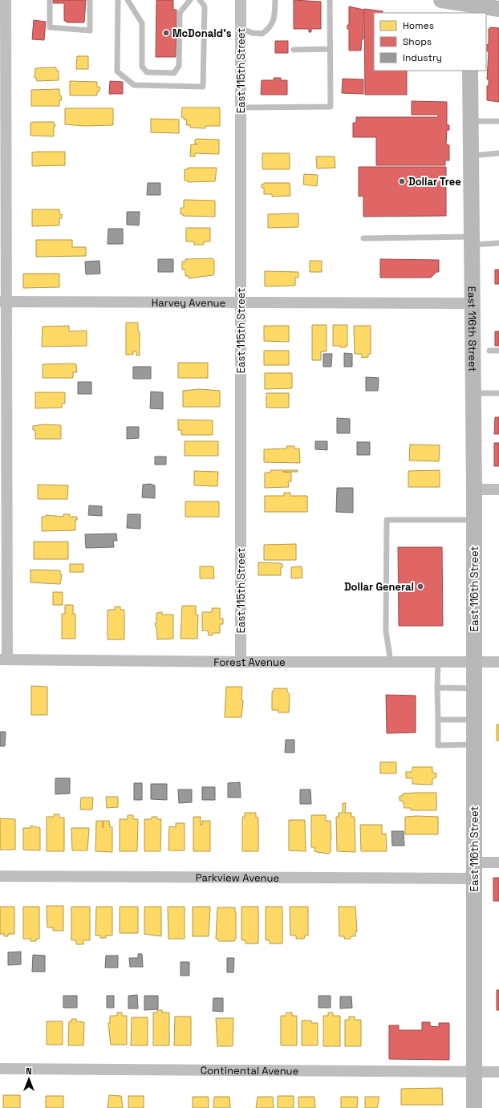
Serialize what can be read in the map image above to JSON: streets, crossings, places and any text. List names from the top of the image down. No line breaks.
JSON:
{"streets":{"main road":["East 116th Street"],"street":["East 115th Street","Harvey Avenue","Forest Avenue","Parkview Avenue","Continental Avenue"]},"crossings":[["East 115th Street","Harvey Avenue"],["East 115th Street","Forest Avenue"],["Harvey Avenue","East 116th Street"],["East 116th Street","Forest Avenue"],["East 116th Street","Parkview Avenue"],["East 116th Street","Continental Avenue"]],"places":["McDonald's","Dollar Tree","Dollar General"],"legend":["Homes","Shops","Industry"],"north":"top"}
